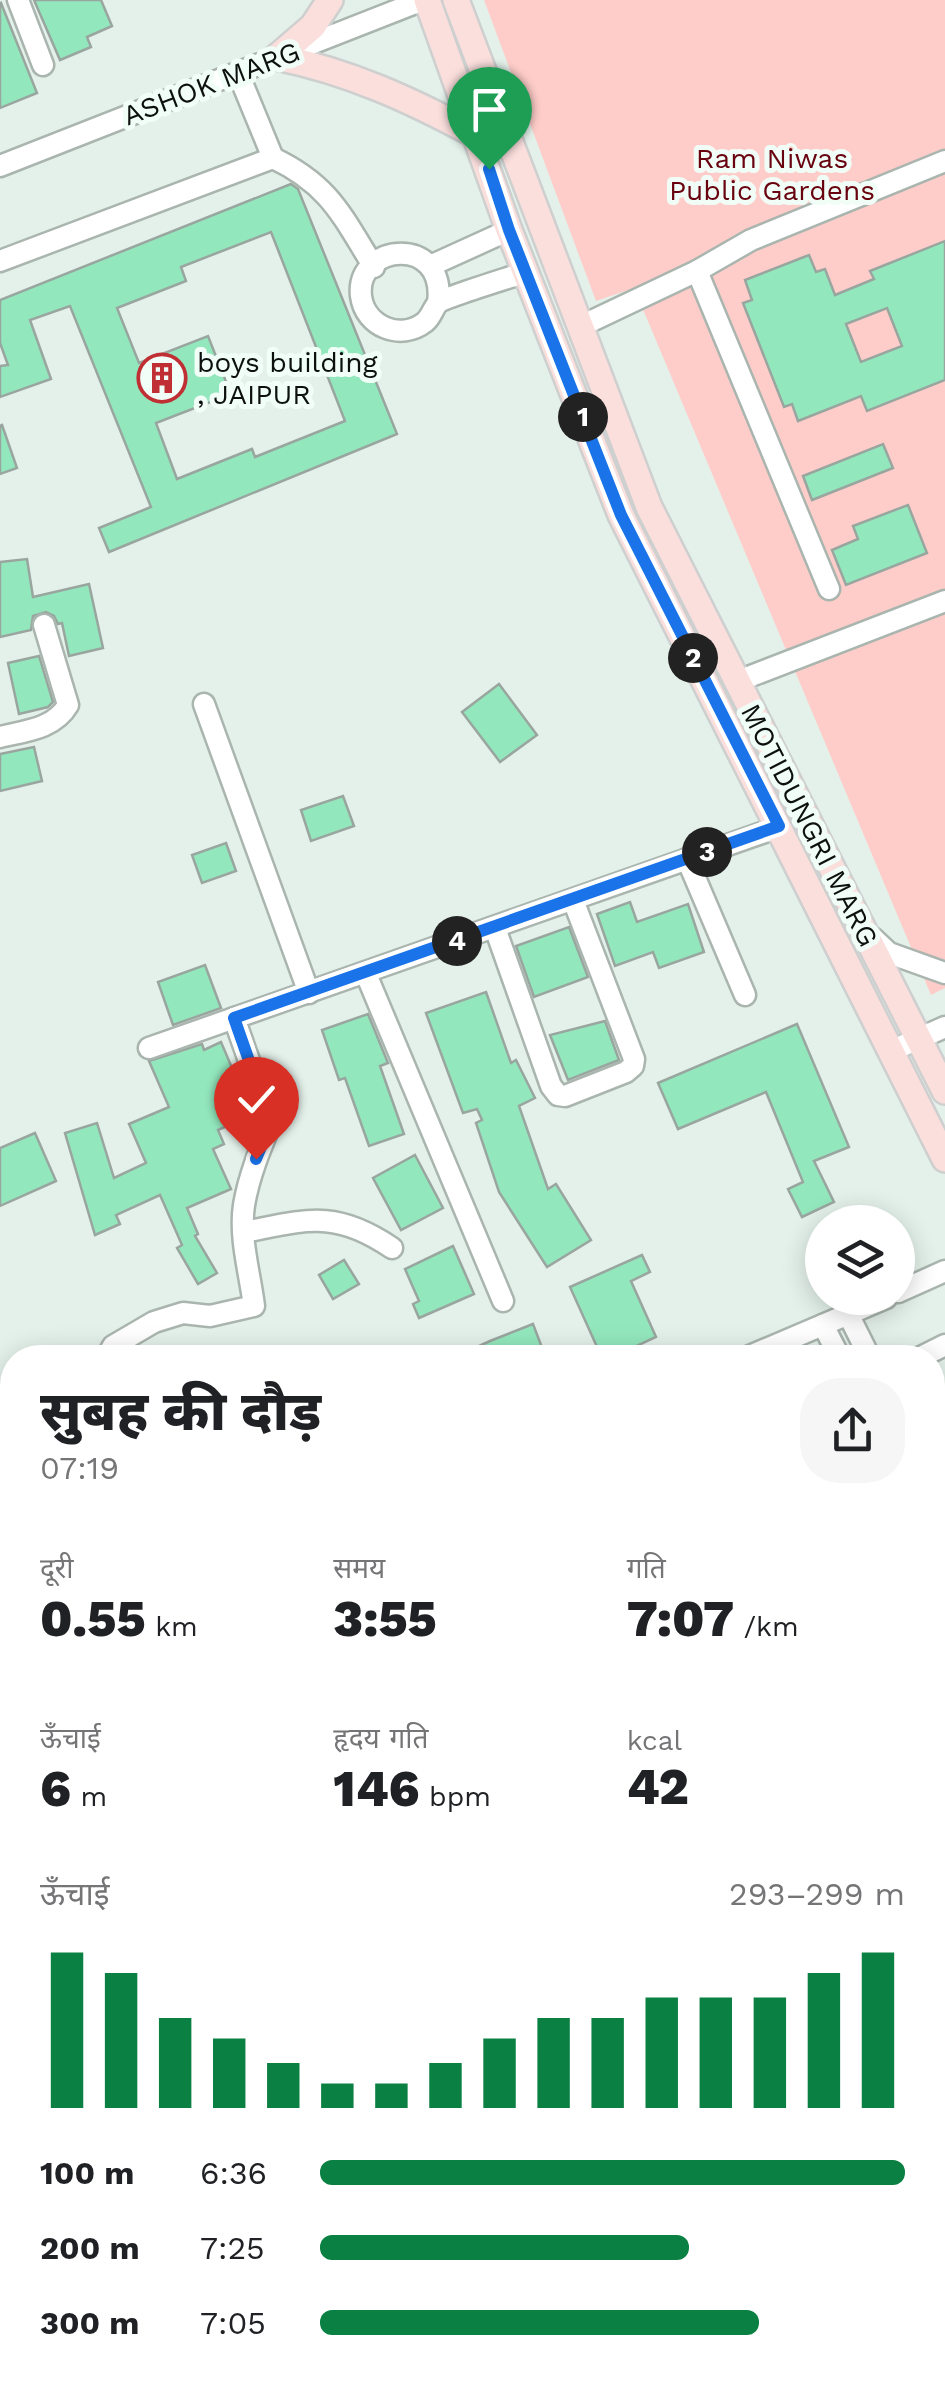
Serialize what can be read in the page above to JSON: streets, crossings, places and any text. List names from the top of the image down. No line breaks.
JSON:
{"streets":{"main road":["MOTIDUNGRI MARG"],"street":["ASHOK MARG"]},"parks":["Ram Niwas Public Gardens"],"places":{"building":["boys building , JAIPUR"]},"page":{"pins":["1","2","3","4"],"heading":["सुबह की दौड़","07:19"],"stats":[["दूरी","0.55 km"],["समय","3:55"],["गति","7:07 /km"],["ऊँचाई","6 m"],["हृदय गति","146 bpm"],["kcal","42"]],"chart":["ऊँचाई","293–299 m"],"list":[{"name":"100 m","note":"6:36"},{"name":"200 m","note":"7:25"},{"name":"300 m","note":"7:05"}]}}
